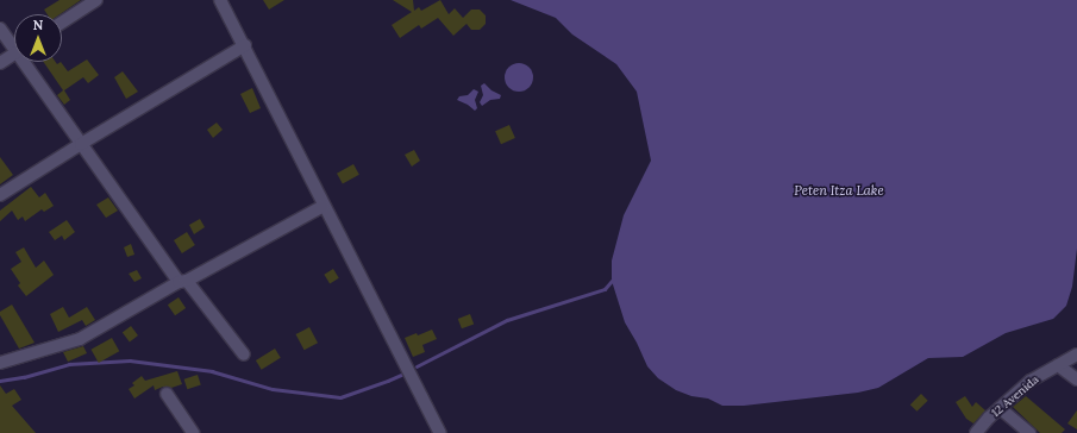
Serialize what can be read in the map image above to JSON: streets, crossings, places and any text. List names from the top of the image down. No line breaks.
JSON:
{"streets":{"street":["12 Avenida"]},"water":["Peten Itza Lake"],"north":"top"}
